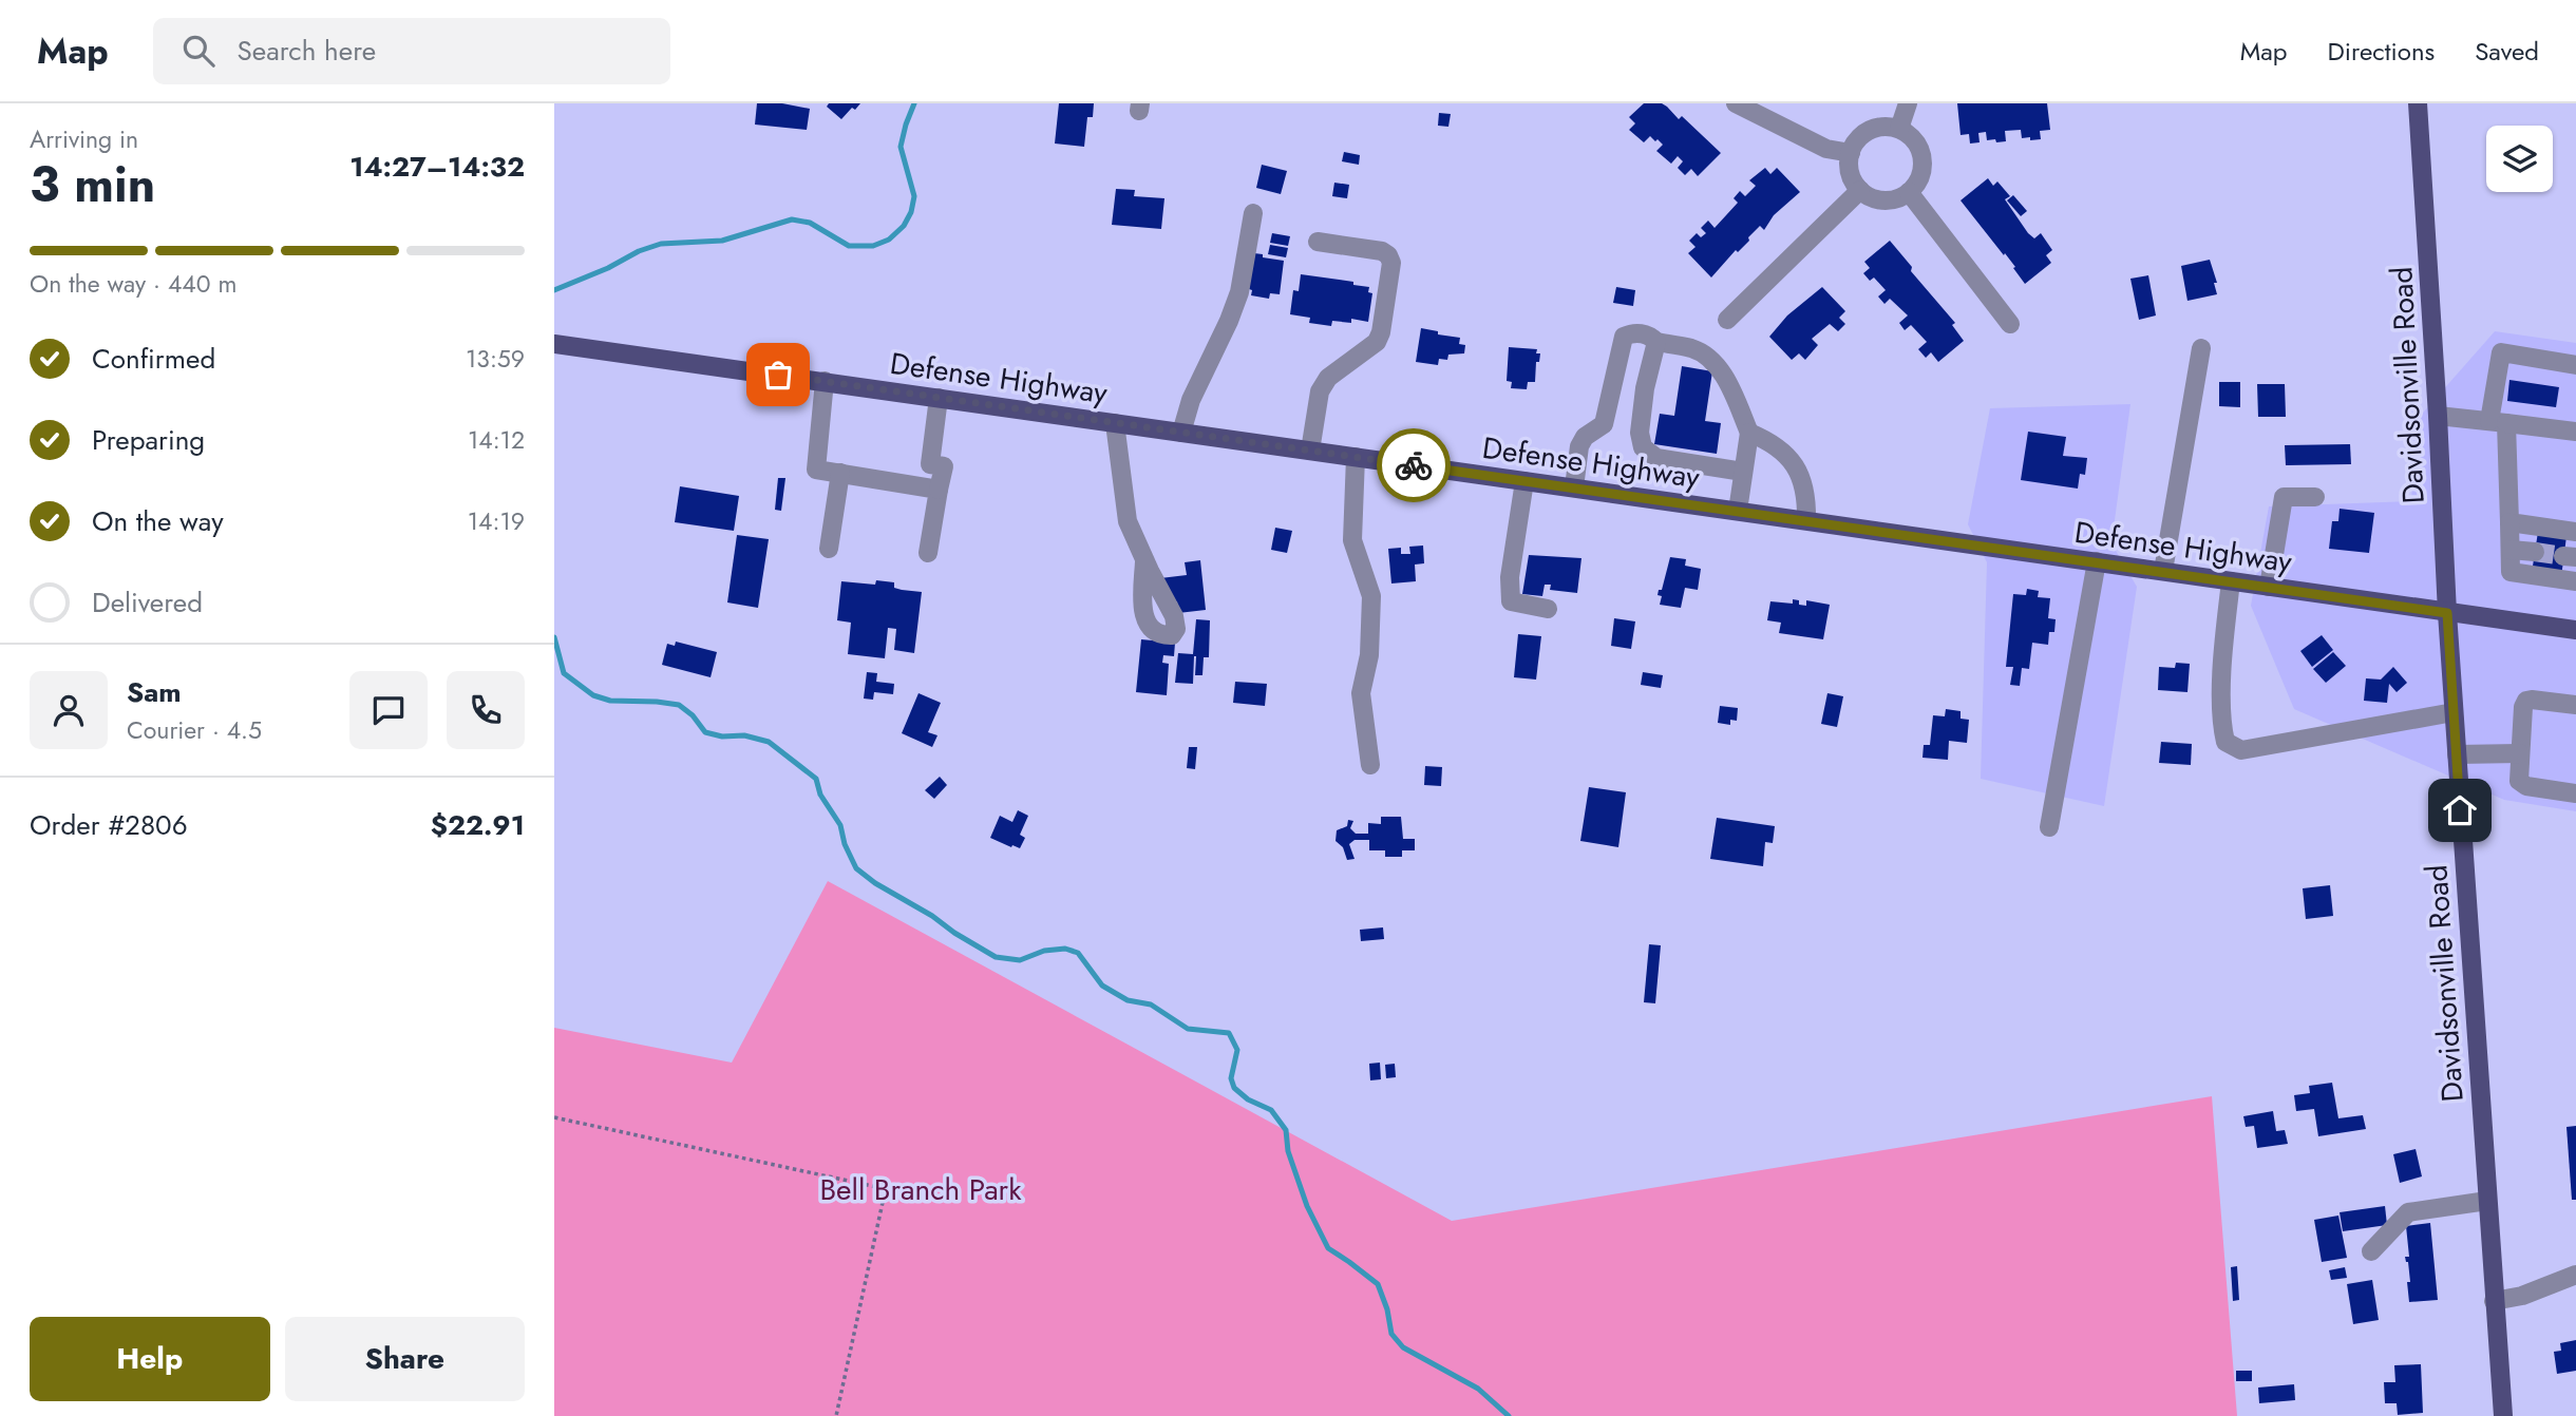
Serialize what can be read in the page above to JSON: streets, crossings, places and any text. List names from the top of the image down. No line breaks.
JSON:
{"streets":{"main road":["Defense Highway","Davidsonville Road"]},"crossings":[["Defense Highway","Davidsonville Road"]],"parks":["Bell Branch Park"],"page":{"header":"Map","search":"Search here","nav":["Map","Directions","Saved"],"heading":["3 min","Arriving in","14:27–14:32"],"panel":["Sam","Courier · 4.5","Order #2806","$22.91"],"bar":"On the way · 440 m","list":[["Confirmed","13:59"],["Preparing","14:12"],["On the way","14:19"],"Delivered"],"buttons":["Help","Share"]}}
